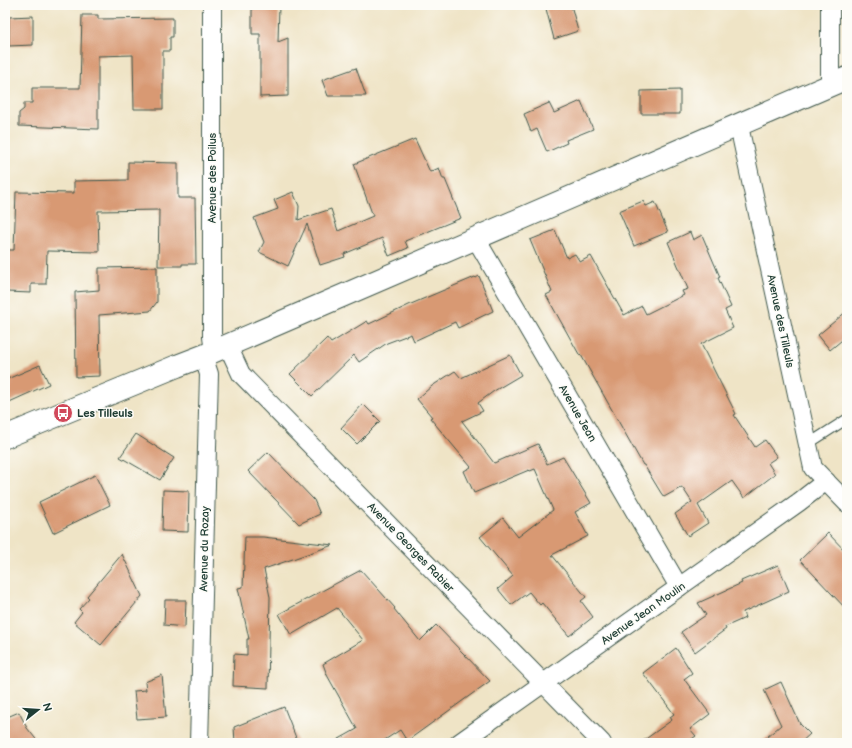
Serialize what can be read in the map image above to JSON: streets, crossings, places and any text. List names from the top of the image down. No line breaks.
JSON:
{"streets":{"street":["Avenue des Poilus","Avenue des Tilleuls","Avenue Jean","Avenue Georges Rabier","Avenue du Rozay","Avenue Jean Moulin"]},"crossings":[["Avenue des Poilus","Avenue Georges Rabier"],["Avenue des Poilus","Avenue du Rozay"],["Avenue des Tilleuls","Avenue Jean Moulin"],["Avenue Jean","Avenue Jean Moulin"],["Avenue Georges Rabier","Avenue du Rozay"],["Avenue Georges Rabier","Avenue Jean Moulin"]],"places":{"bus stop":["Les Tilleuls"]},"north":"right"}
